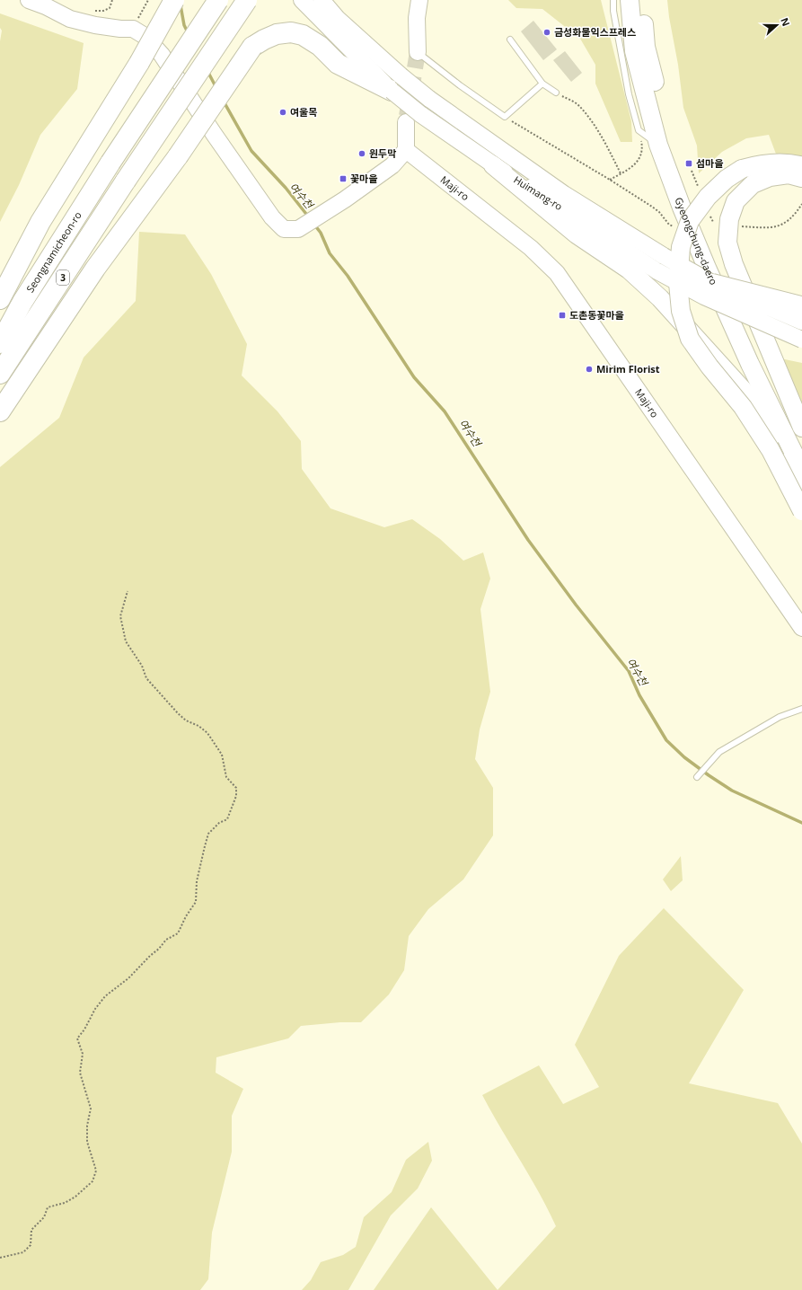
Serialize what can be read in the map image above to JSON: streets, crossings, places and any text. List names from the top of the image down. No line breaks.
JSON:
{"streets":{"highway":["Seongnamicheon-ro","3"],"main road":["Maji-ro","Huimang-ro","Gyeongchung-daero"]},"water":["여수천"],"places":{"other":["금성화물익스프레스","여울목","원두막","Mirim Florist"],"transit":["섬마을","꽃마을","도촌동꽃마을"]},"north":"right"}
